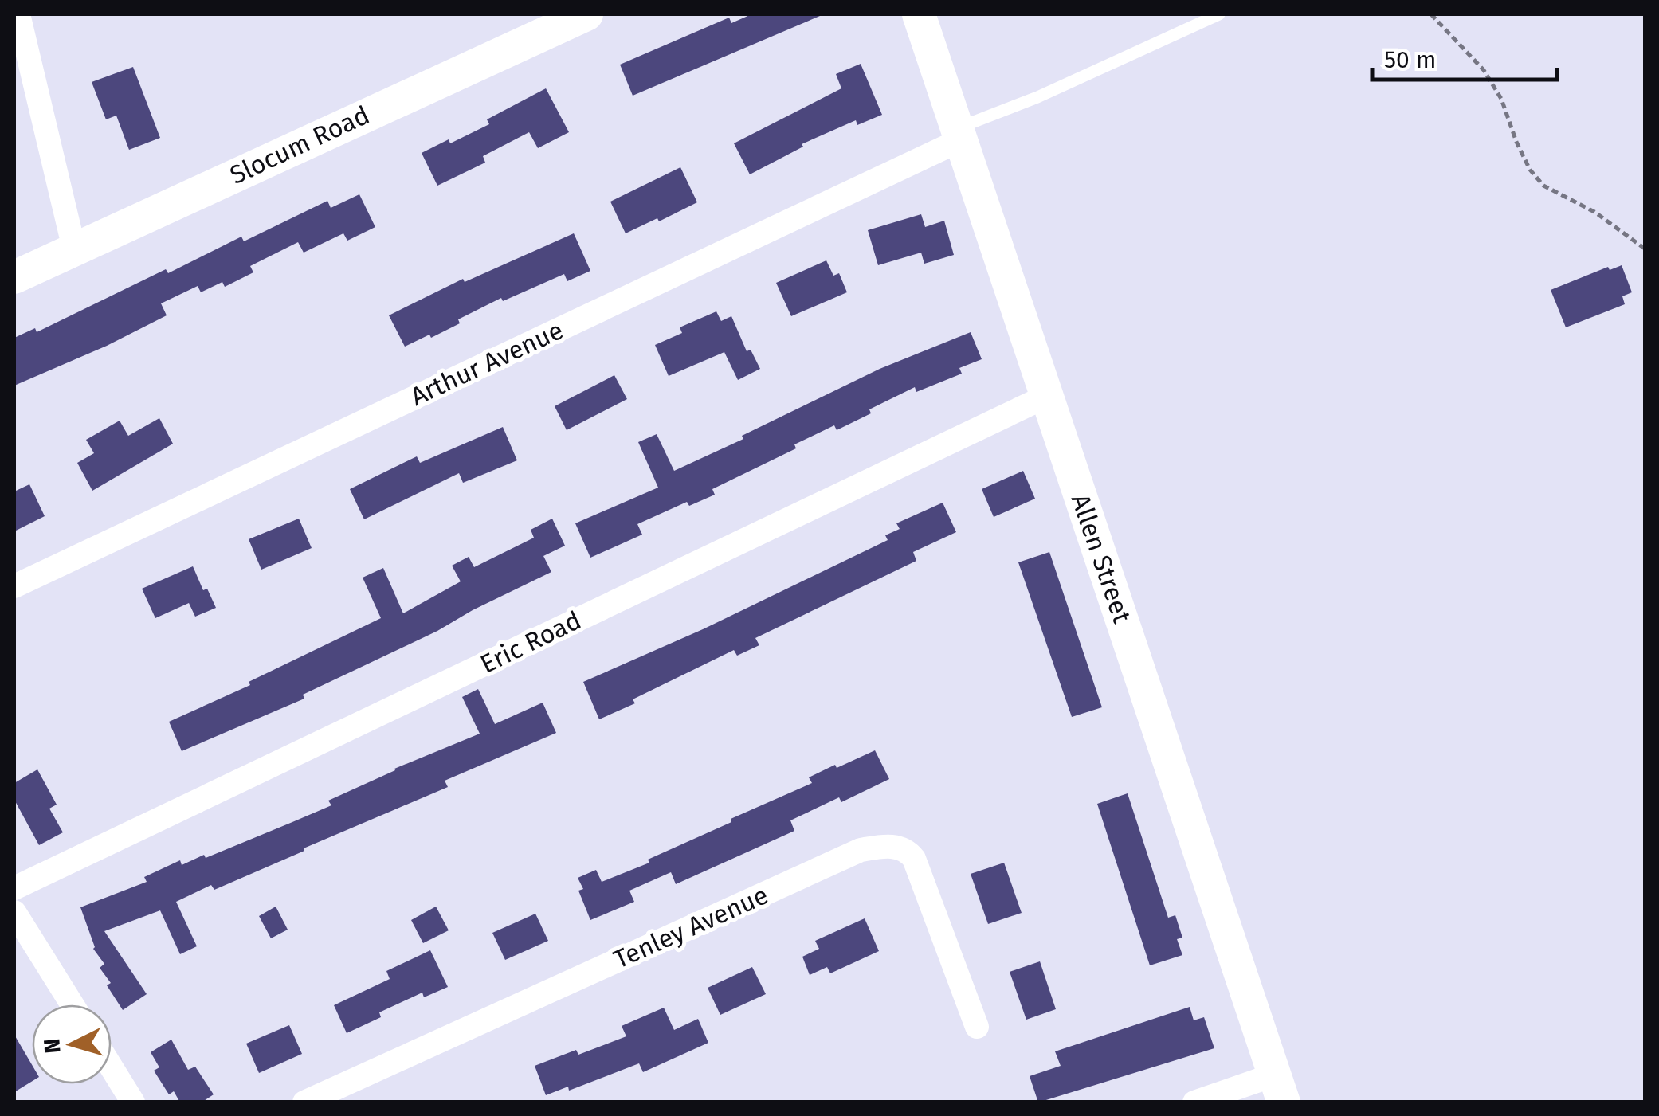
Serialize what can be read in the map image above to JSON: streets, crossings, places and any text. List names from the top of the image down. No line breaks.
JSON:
{"streets":{"street":["Slocum Road","Arthur Avenue","Allen Street","Eric Road","Tenley Avenue"]},"crossings":[["Arthur Avenue","Allen Street"],["Allen Street","Eric Road"]],"scale_bar":"50 m","north":"left"}
